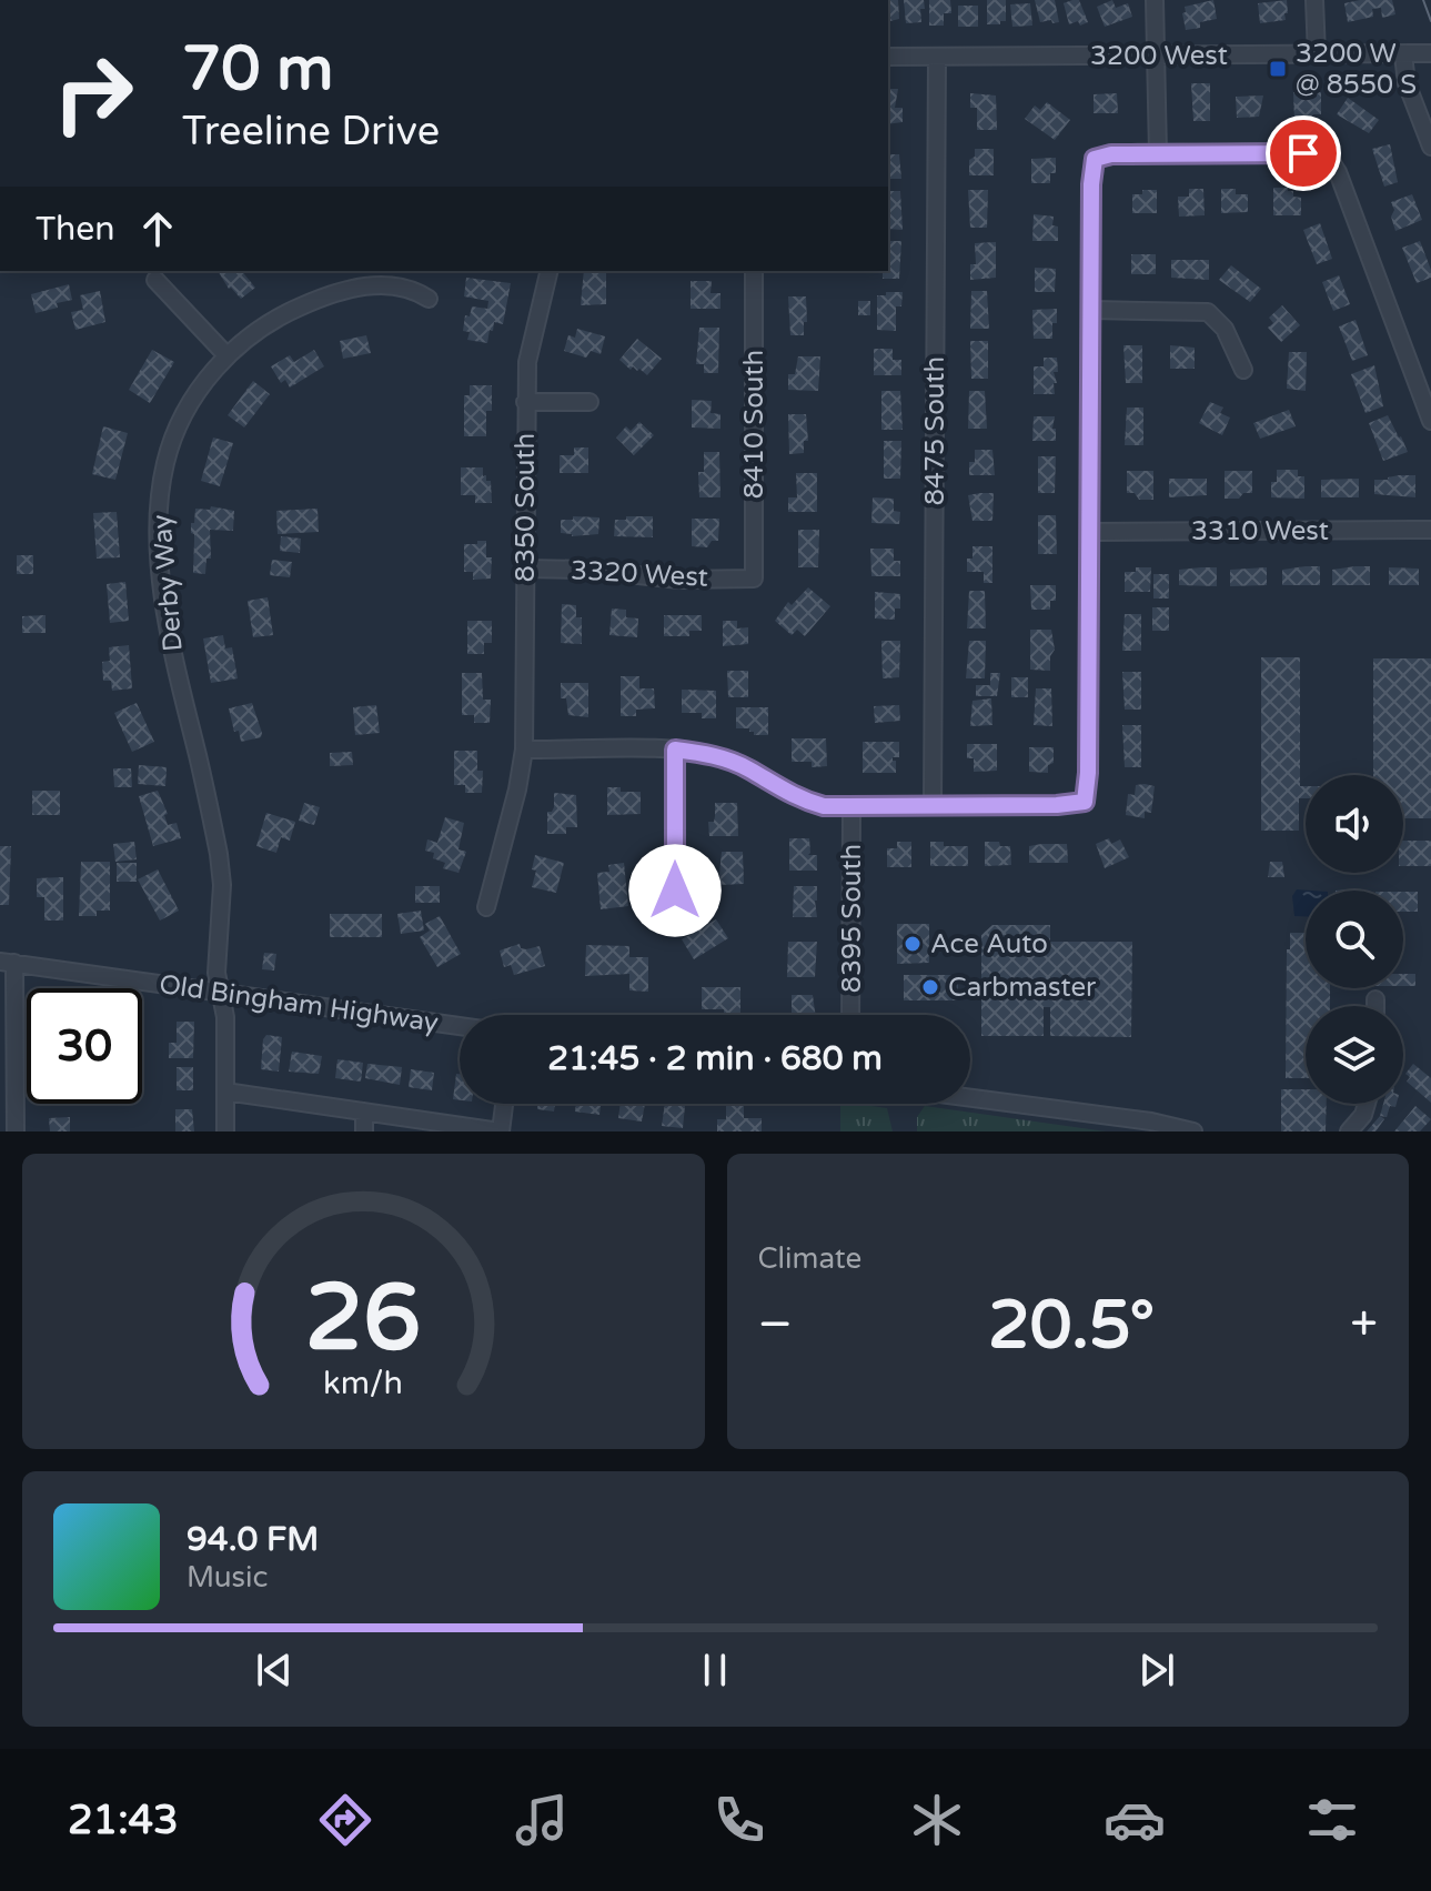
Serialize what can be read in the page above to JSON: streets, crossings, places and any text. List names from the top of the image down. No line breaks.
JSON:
{"streets":{"street":["3200 West","8410 South","8475 South","8350 South","3310 West","3320 West","Derby Way","8395 South","Old Bingham Highway"]},"crossings":[["3200 West","8475 South"],["8410 South","3320 West"],["8350 South","3320 West"],["Derby Way","Old Bingham Highway"]],"places":{"transit":["3200 W @ 8550 S"],"other":["Ace Auto","Carbmaster"]},"page":{"turn":["70 m","Treeline Drive"],"then":"Then","limit":"30","trip":"21:45 · 2 min · 680 m","tile":"Climate","heat":["−","20.5°","+"],"song":["94.0 FM","Music"],"tabs":"21:43","gauge":["26","km/h"]}}
